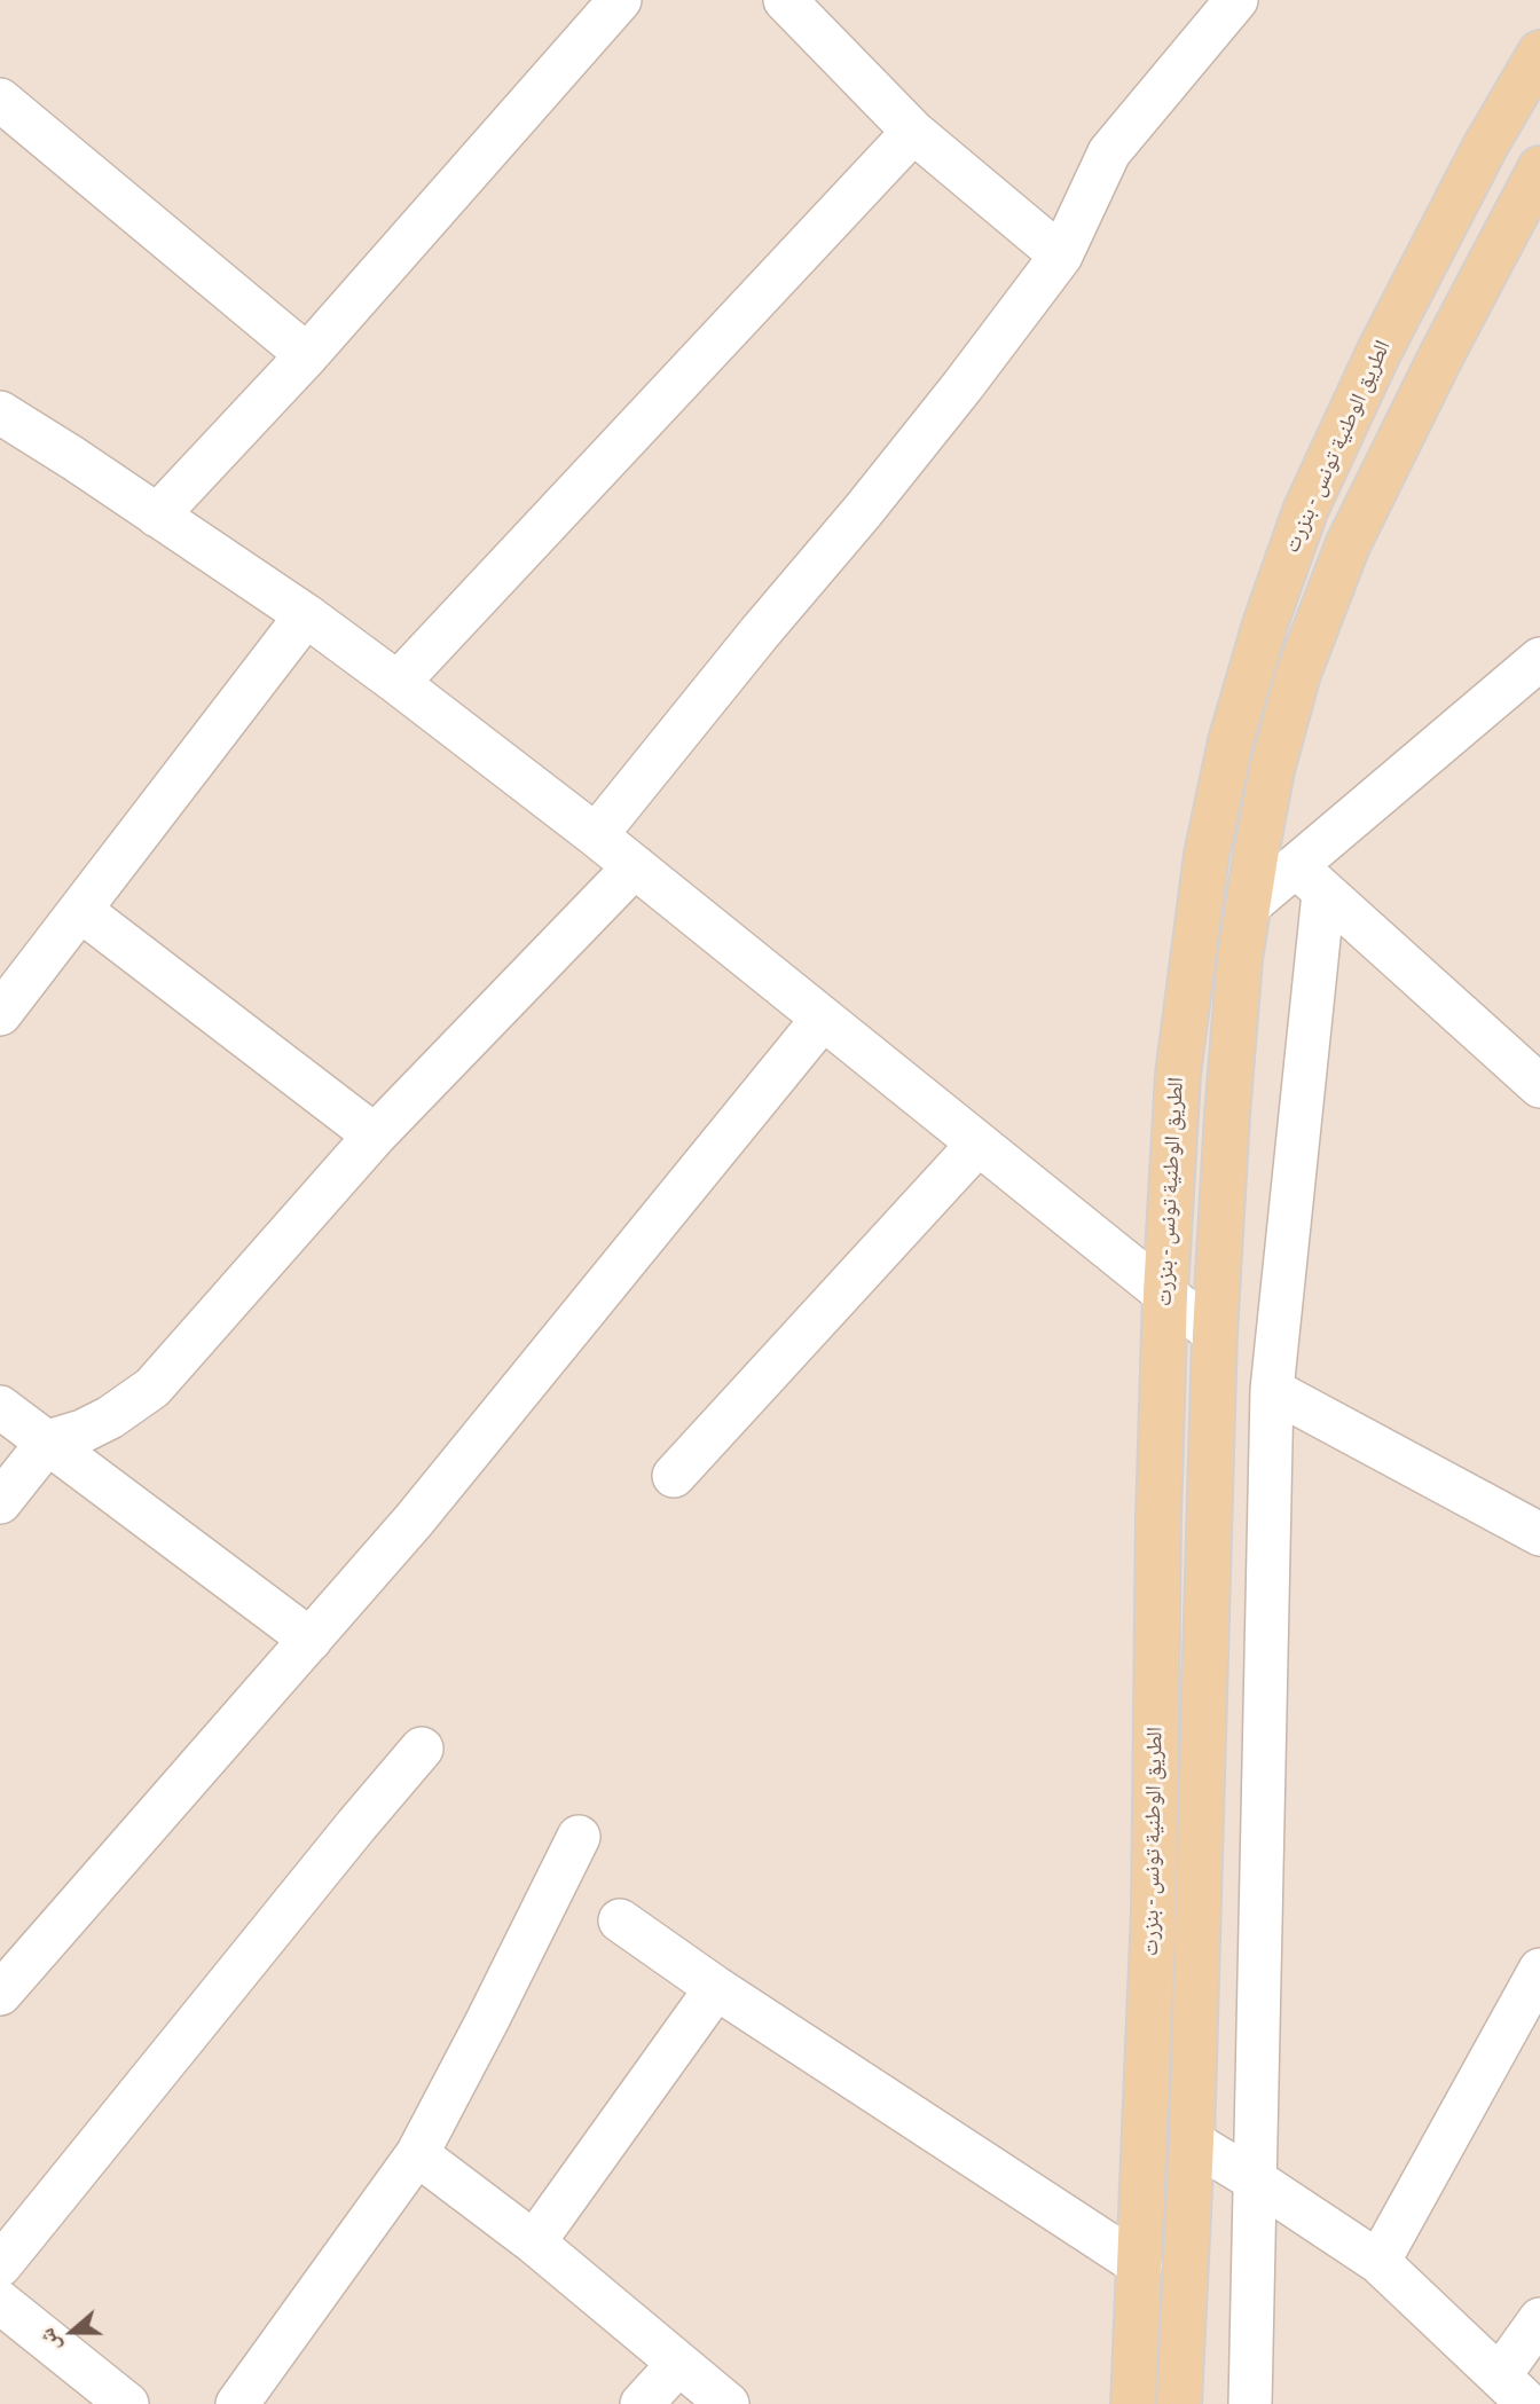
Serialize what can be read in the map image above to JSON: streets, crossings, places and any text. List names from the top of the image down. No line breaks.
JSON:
{"streets":{"main road":["الطريق الوطنية تونس - بنزرت"]},"north":"left"}
